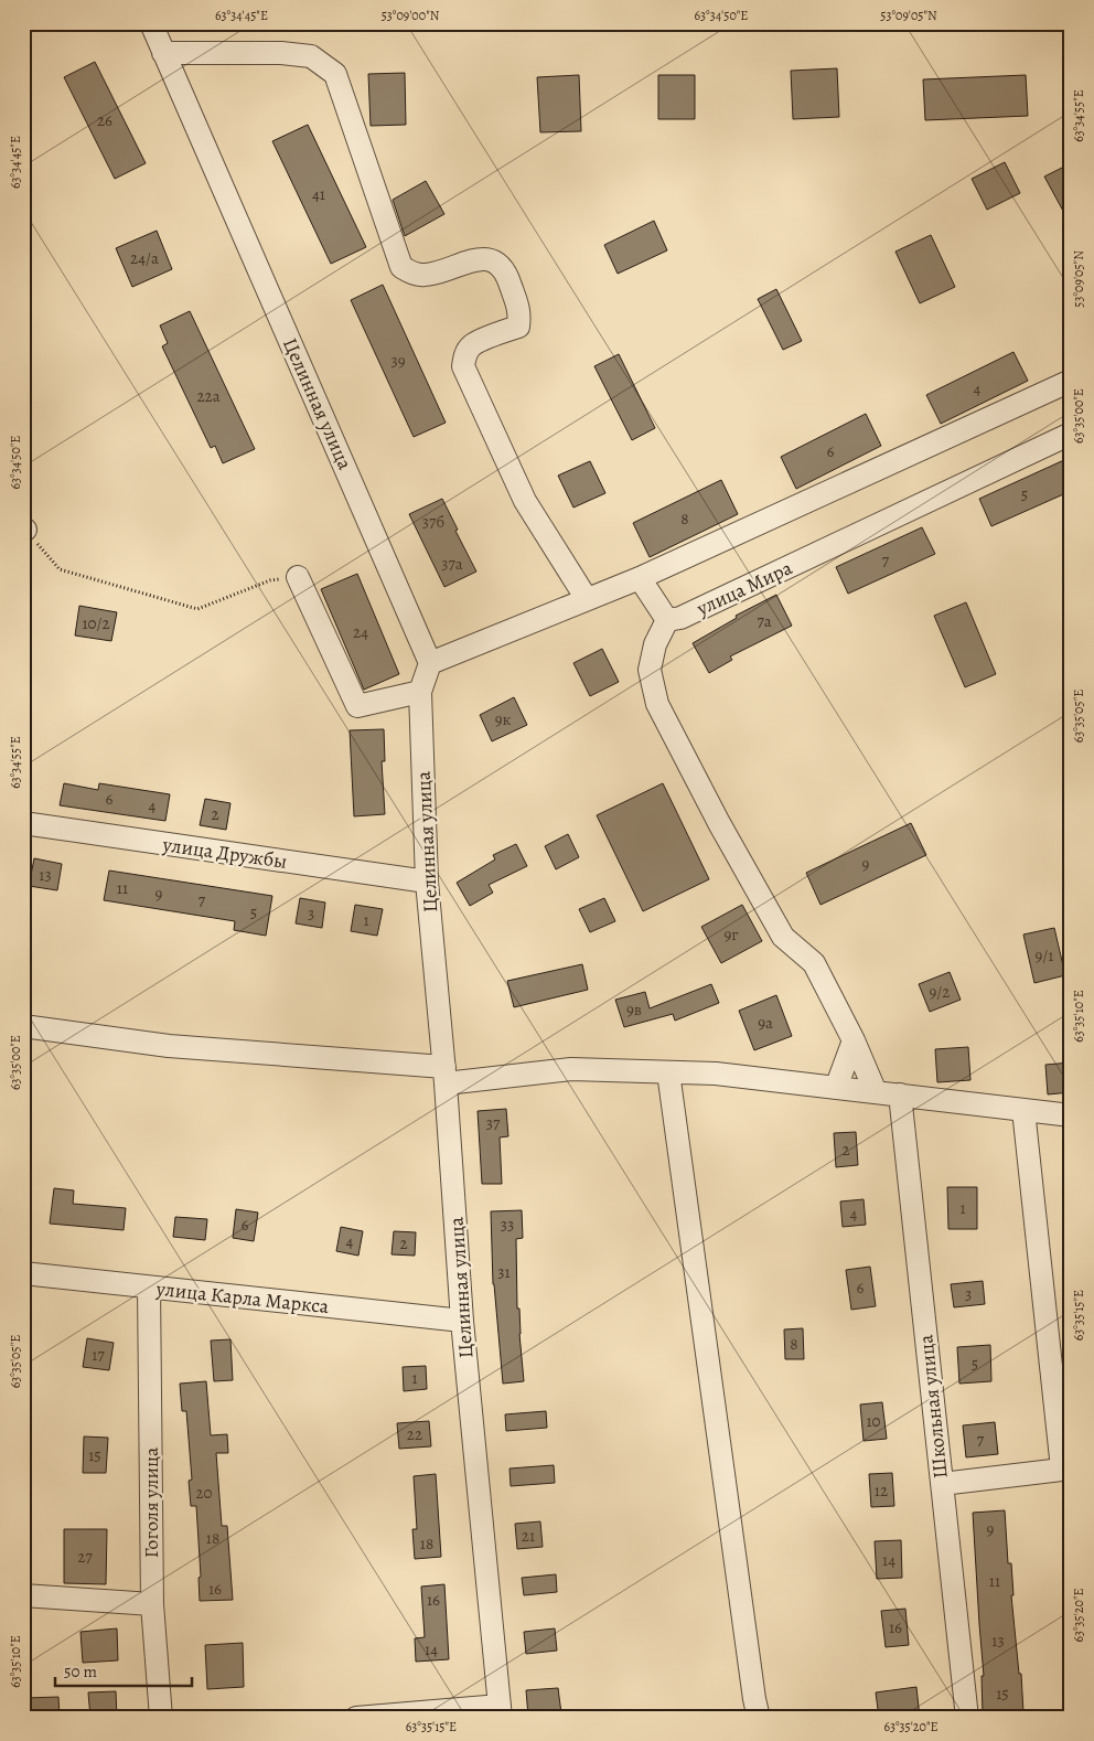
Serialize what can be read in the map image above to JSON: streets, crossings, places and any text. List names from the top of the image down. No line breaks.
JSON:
{"streets":{"street":["Целинная улица","улица Мира","улица Дружбы","улица Карла Маркса","Школьная улица","Гоголя улица"]},"crossings":[["Целинная улица","улица Дружбы"],["Целинная улица","улица Карла Маркса"],["улица Карла Маркса","Гоголя улица"]],"house_numbers":["26","41","24/а","39","4","22а","6","5","8","37б","7","37а","7а","10/2","24","9к","6","4","2","9","13","11","9","7","5","3","1","9г","9/1","9/2","9в","9а","37","2","1","4","6","33","4","2","31","6","3","8","17","5","1","10","22","7","15","12","20","9","21","18","18","27","14","11","16","16","16","13","14","15"],"scale_bar":"50 m","coordinates":["63°34'45\"E","53°09'00\"N","63°34'50\"E","53°09'05\"N","63°34'55\"E","63°35'00\"E","63°35'05\"E","63°35'10\"E","63°35'15\"E","63°35'20\"E"]}
